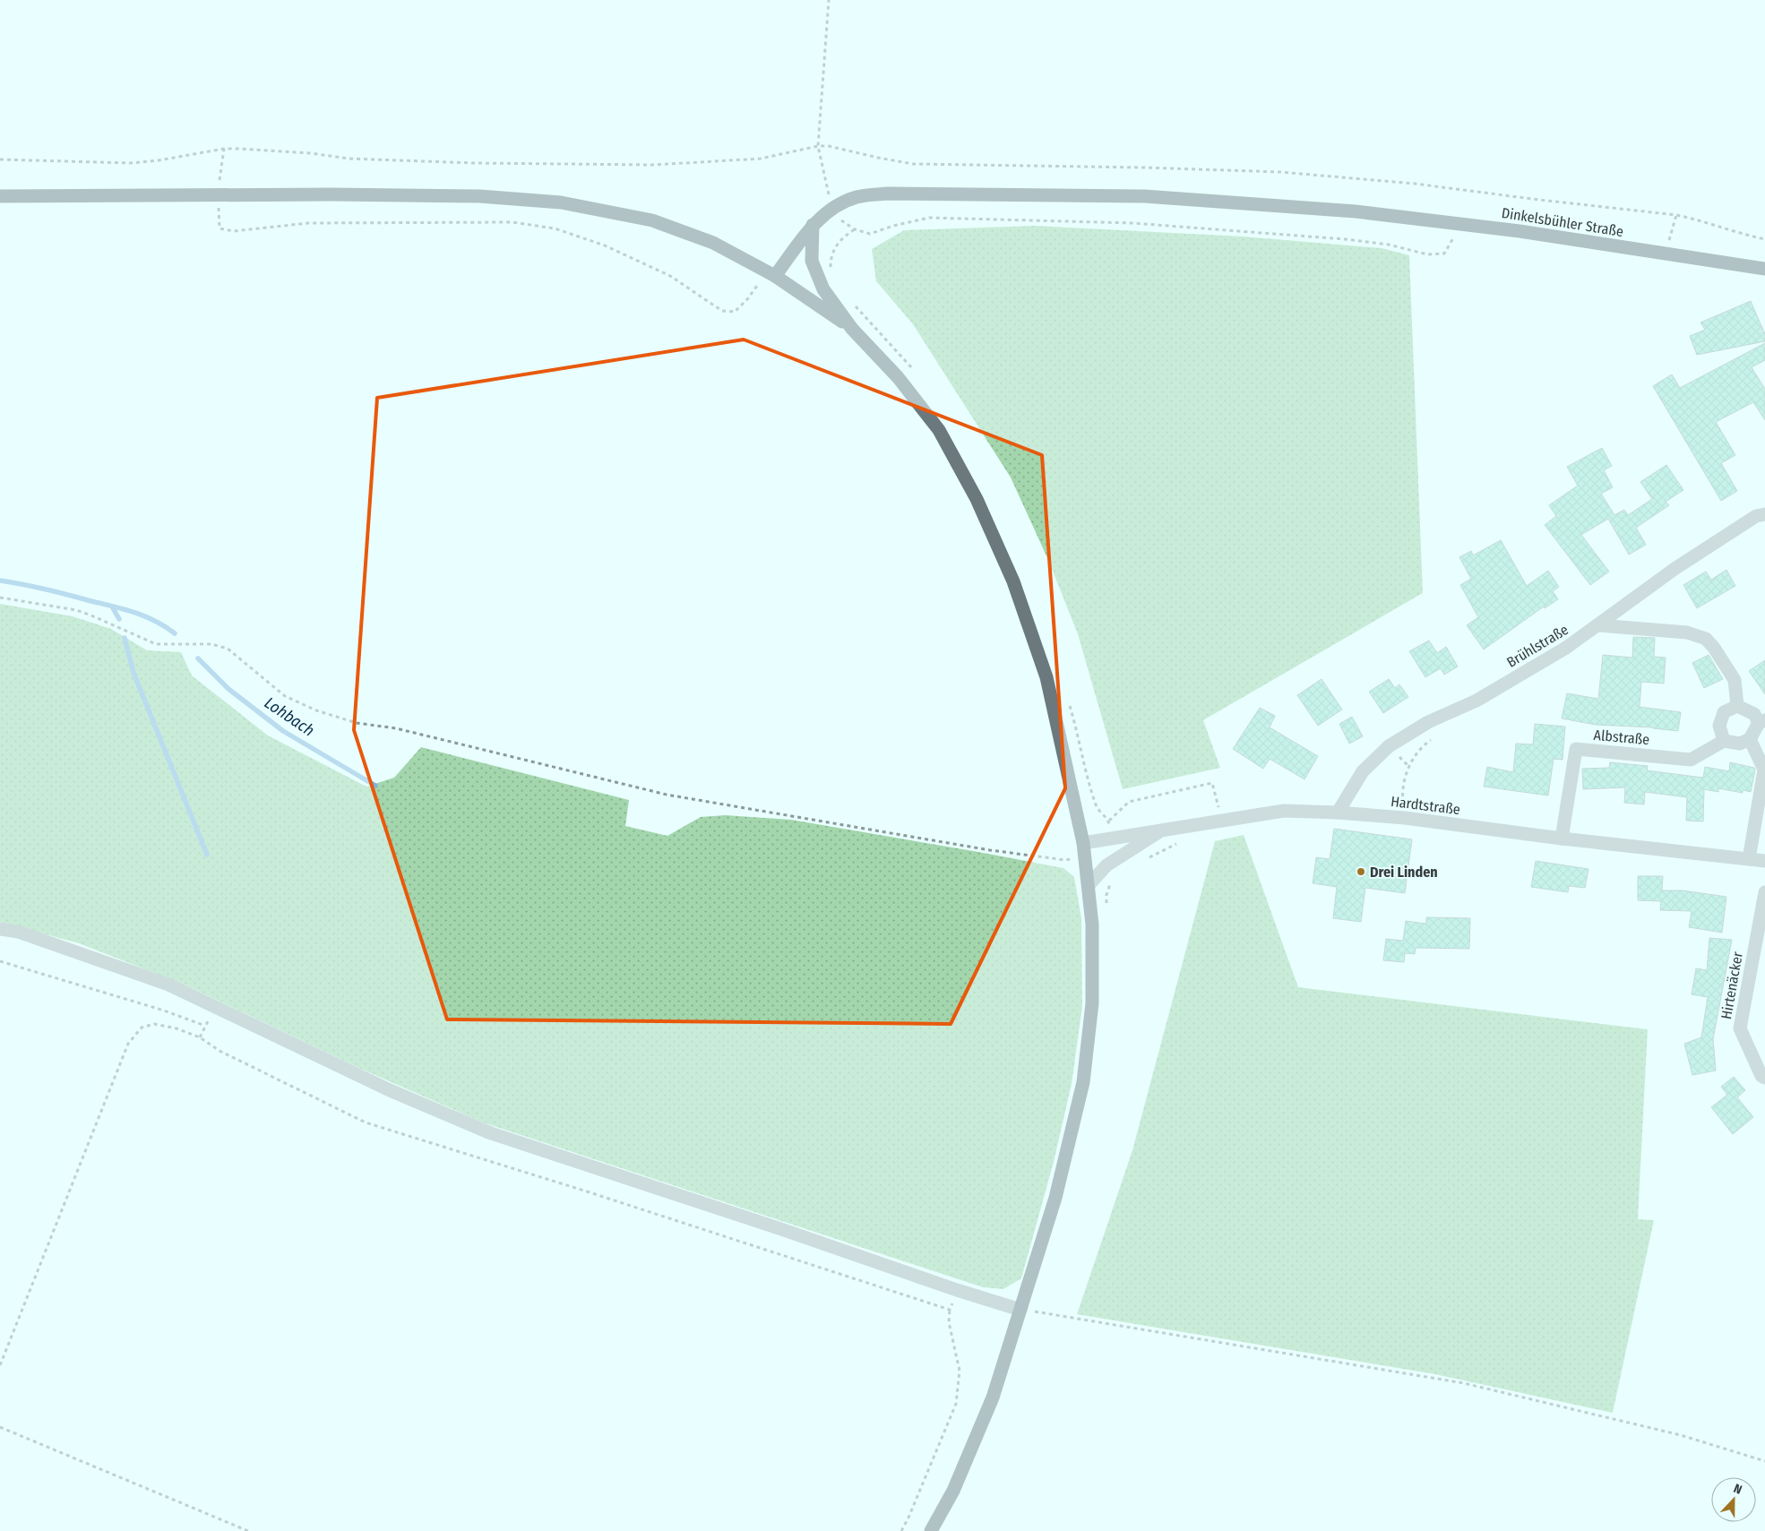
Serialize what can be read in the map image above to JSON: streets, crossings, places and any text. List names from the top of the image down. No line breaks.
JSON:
{"streets":{"main road":["Dinkelsbühler Straße"],"street":["Brühlstraße","Albstraße","Hardtstraße","Hirtenäcker"]},"crossings":[["Brühlstraße","Hardtstraße"],["Albstraße","Hardtstraße"]],"water":["Lohbach"],"places":["Drei Linden"],"north":"top"}
